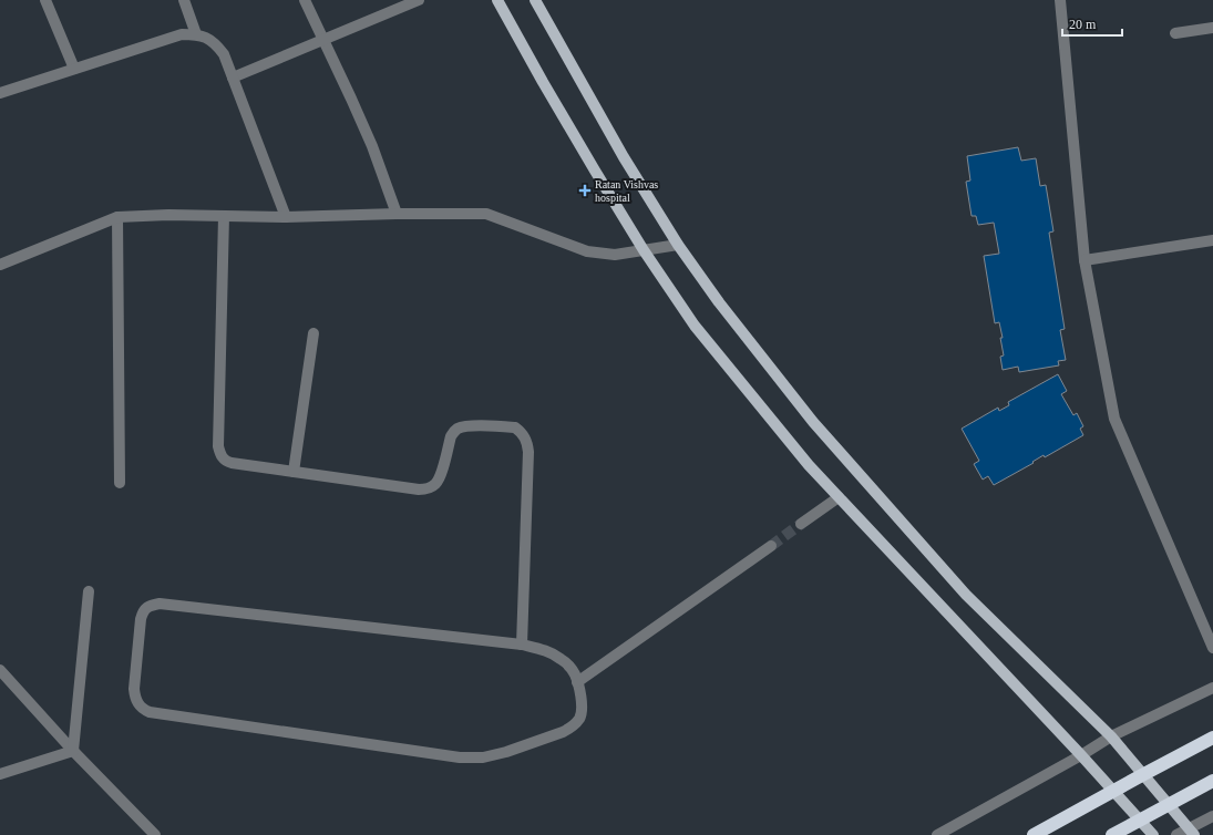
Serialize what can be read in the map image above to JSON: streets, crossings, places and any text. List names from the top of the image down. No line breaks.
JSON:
{"places":{"health":["Ratan Vishvas hospital"]},"scale_bar":"20 m"}
